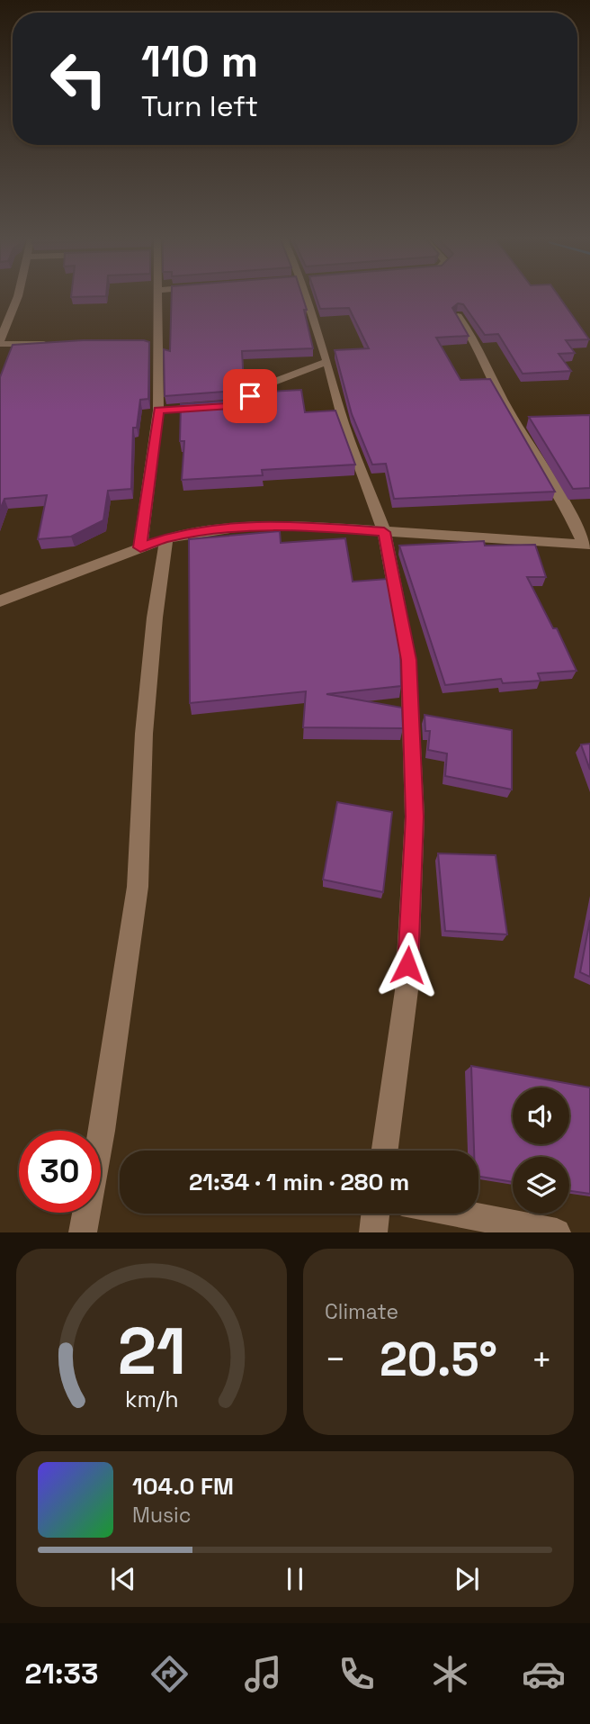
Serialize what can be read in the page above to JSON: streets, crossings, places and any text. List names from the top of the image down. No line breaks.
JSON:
{"page":{"turn":["110 m","Turn left"],"limit":"30","trip":"21:34 · 1 min · 280 m","tile":"Climate","heat":["−","20.5°","+"],"song":["104.0 FM","Music"],"tabs":"21:33","gauge":["21","km/h"]}}
